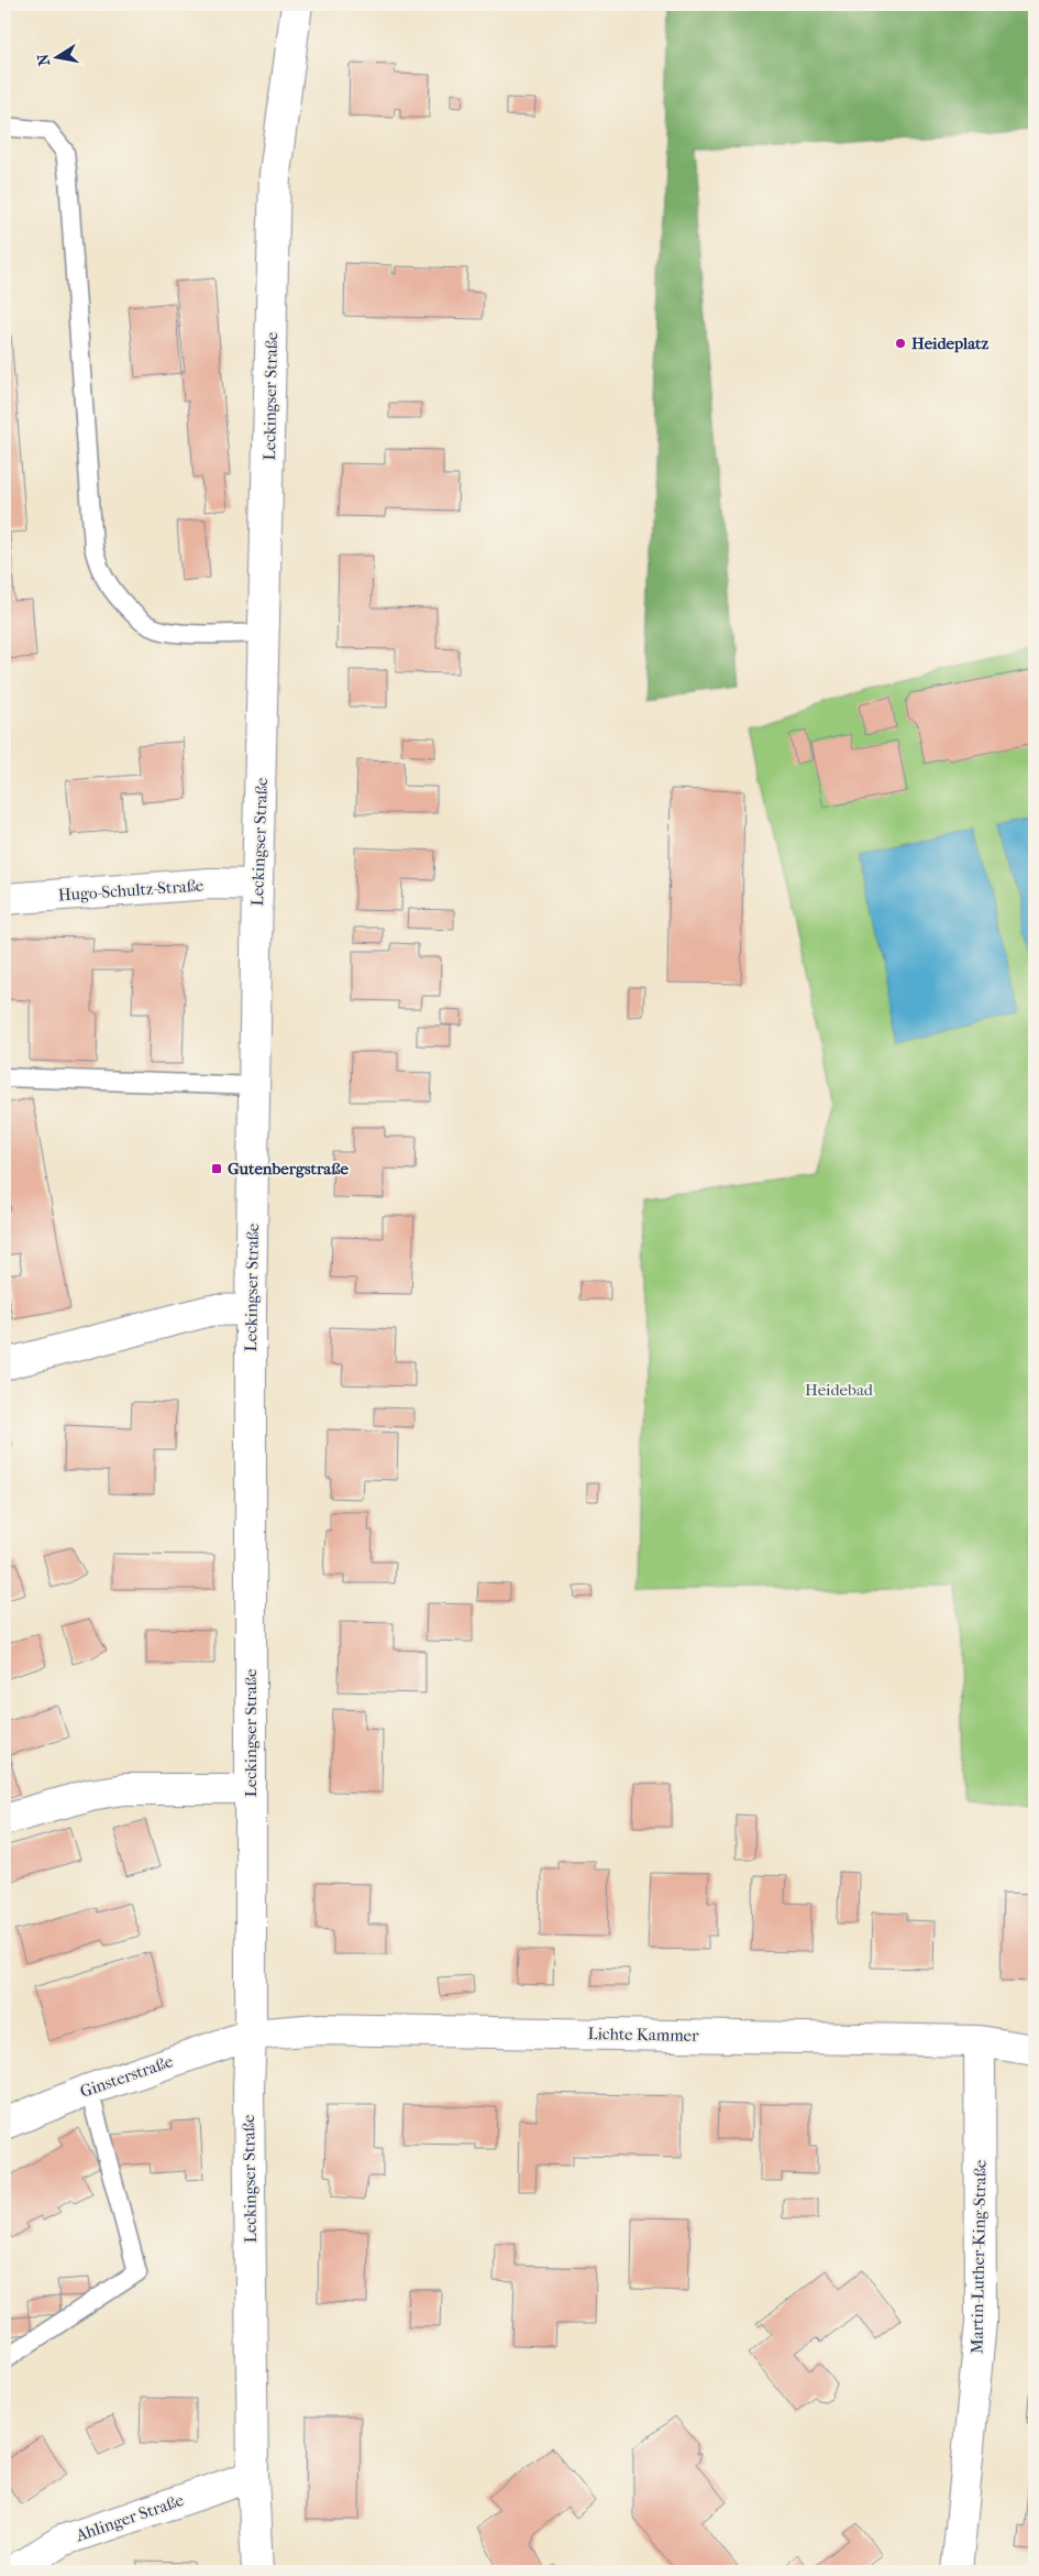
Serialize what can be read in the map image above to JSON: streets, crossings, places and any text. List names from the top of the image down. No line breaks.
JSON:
{"streets":{"street":["Leckingser Straße","Hugo-Schultz-Straße","Lichte Kammer","Ginsterstraße","Martin-Luther-King-Straße","Ahlinger Straße"]},"crossings":[["Leckingser Straße","Hugo-Schultz-Straße"],["Leckingser Straße","Lichte Kammer"],["Leckingser Straße","Ginsterstraße"],["Leckingser Straße","Ahlinger Straße"],["Lichte Kammer","Ginsterstraße"],["Lichte Kammer","Martin-Luther-King-Straße"]],"parks":["Heidebad"],"places":{"other":["Heideplatz"],"transit":["Gutenbergstraße"]},"north":"left"}
